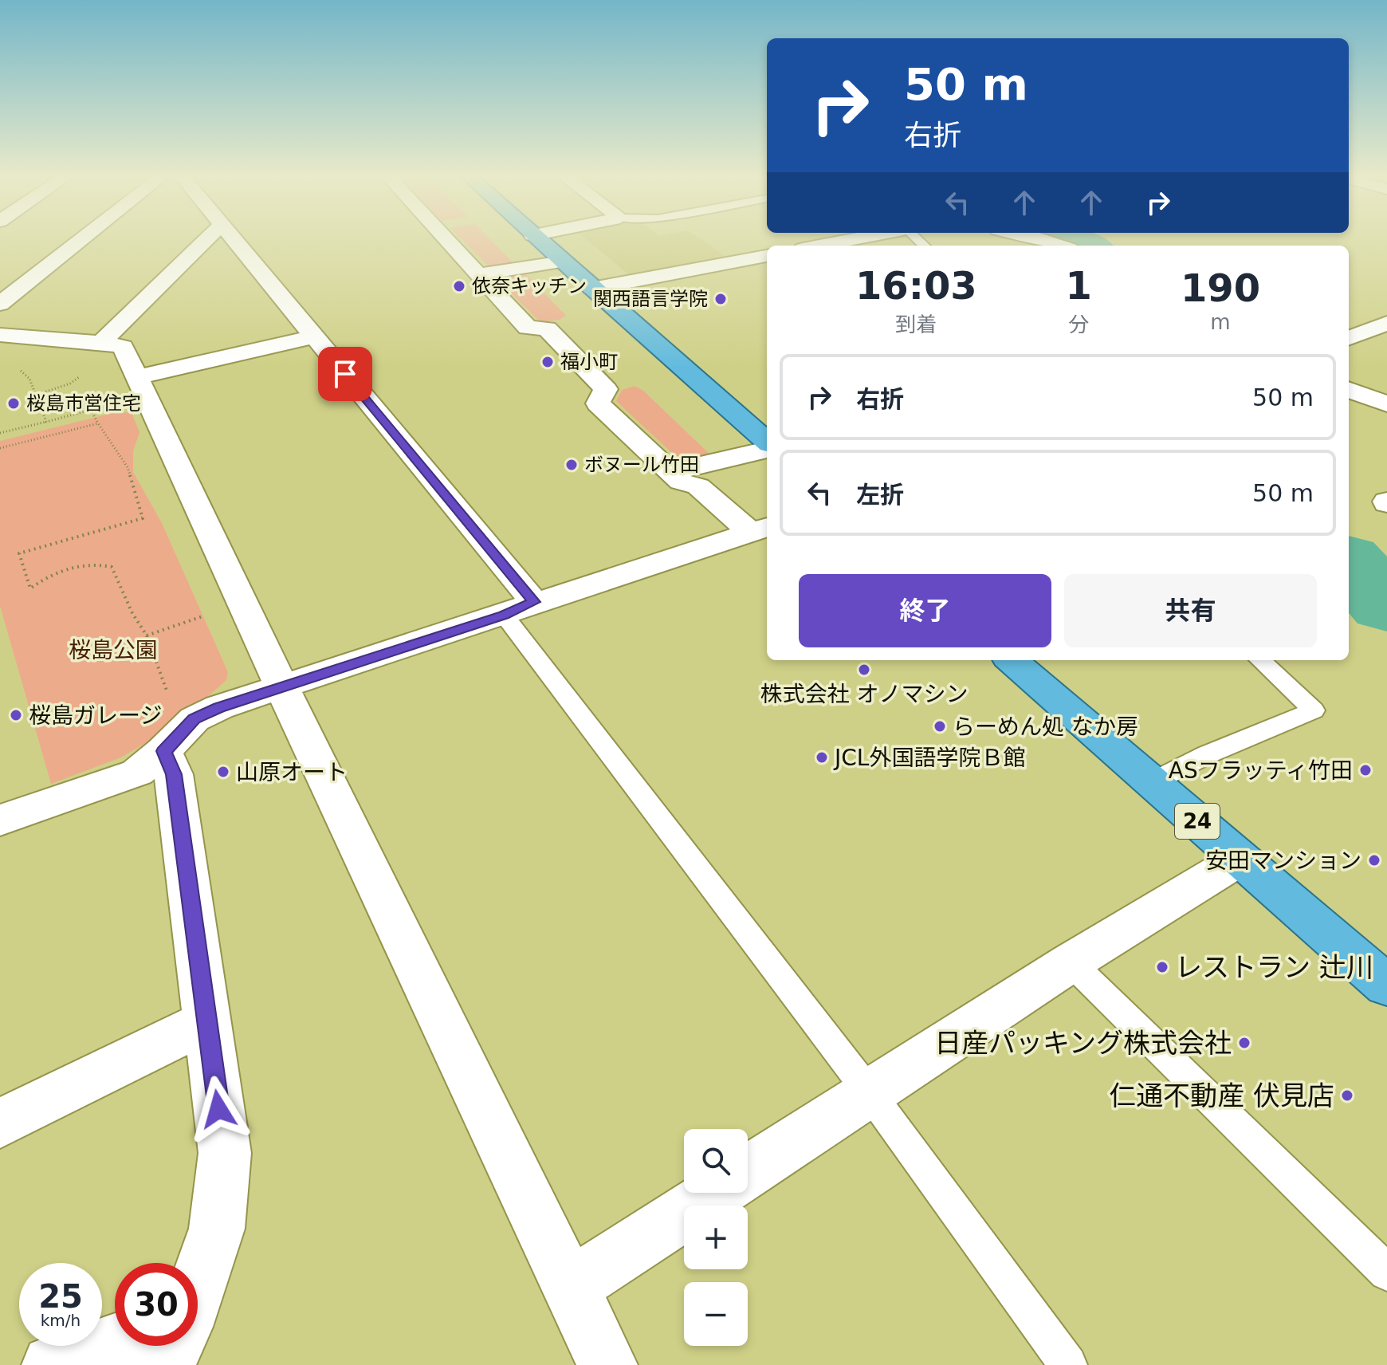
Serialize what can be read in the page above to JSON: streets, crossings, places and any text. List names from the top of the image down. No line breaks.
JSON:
{"streets":{"highway":["24"]},"parks":["桜島公園"],"places":["依奈キッチン","関西語言学院","福小町","桜島市営住宅","ボヌール竹田","株式会社 オノマシン","桜島ガレージ","らーめん処 なか房","JCL外国語学院Ｂ館","ASフラッティ竹田","山原オート","安田マンション","レストラン 辻川","日産パッキング株式会社","仁通不動産 伏見店"],"page":{"turn":["50 m","右折"],"eta":["16:03","到着","1","分","190","m"],"list":[{"name":"右折","value":"50 m"},{"name":"左折","value":"50 m"}],"buttons":["終了","共有"],"map_buttons":["+","−"],"speed":"25 km/h","limit":"30"}}
